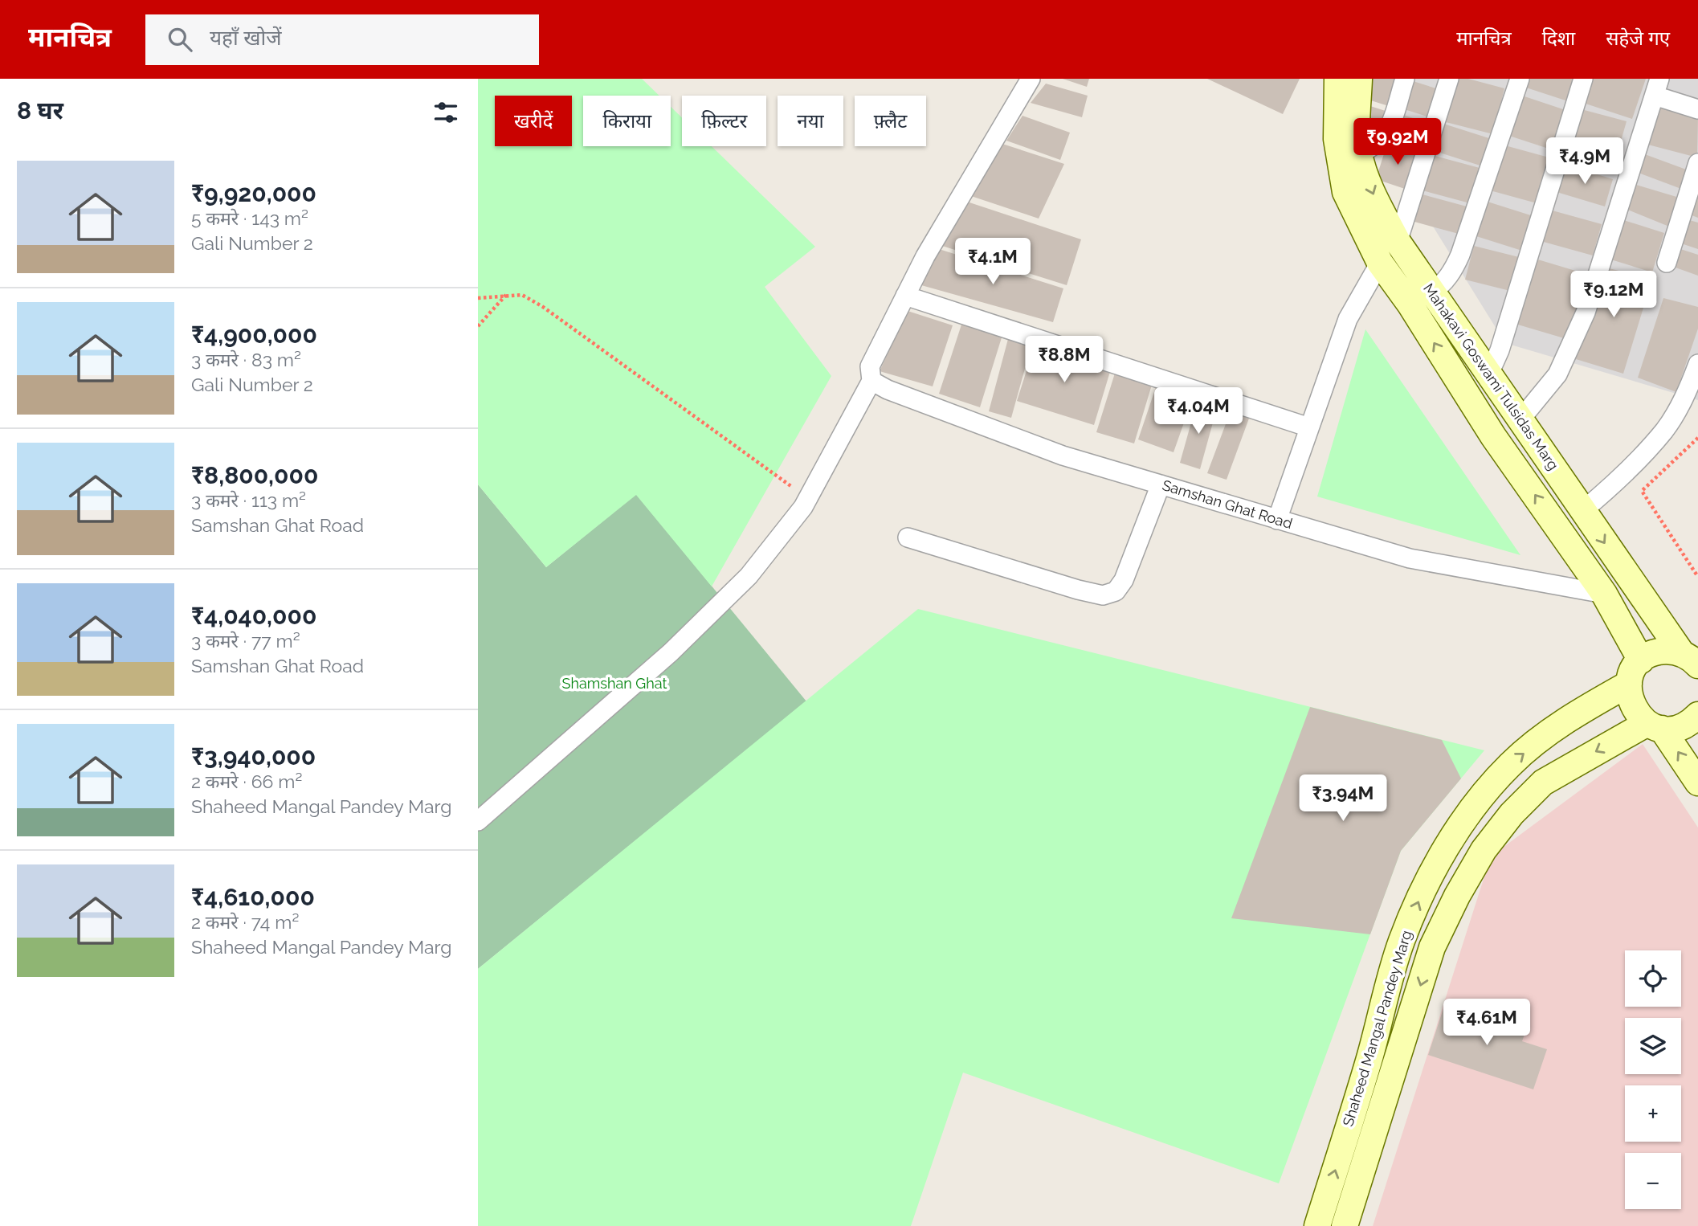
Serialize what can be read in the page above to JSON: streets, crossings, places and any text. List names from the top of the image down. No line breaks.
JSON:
{"streets":{"street":["Mahakavi Goswami Tulsidas Marg","Samshan Ghat Road","Shaheed Mangal Pandey Marg"]},"crossings":[["Mahakavi Goswami Tulsidas Marg","Samshan Ghat Road"]],"parks":["Shamshan Ghat"],"page":{"header":"मानचित्र","search":"यहाँ खोजें","nav":["मानचित्र","दिशा","सहेजे गए"],"heading":"8 घर","chip":["खरीदें","किराया","फ़िल्टर","नया","फ़्लैट"],"price":["₹9.92M","₹4.9M","₹4.1M","₹9.12M","₹8.8M","₹4.04M","₹3.94M","₹4.61M"],"list":[{"name":"₹9,920,000","note":"5 कमरे · 143 m² · Gali Number 2"},{"name":"₹4,900,000","note":"3 कमरे · 83 m² · Gali Number 2"},{"name":"₹8,800,000","note":"3 कमरे · 113 m² · Samshan Ghat Road"},{"name":"₹4,040,000","note":"3 कमरे · 77 m² · Samshan Ghat Road"},{"name":"₹3,940,000","note":"2 कमरे · 66 m² · Shaheed Mangal Pandey Marg"},{"name":"₹4,610,000","note":"2 कमरे · 74 m² · Shaheed Mangal Pandey Marg"}],"map_buttons":["+","−"]}}
